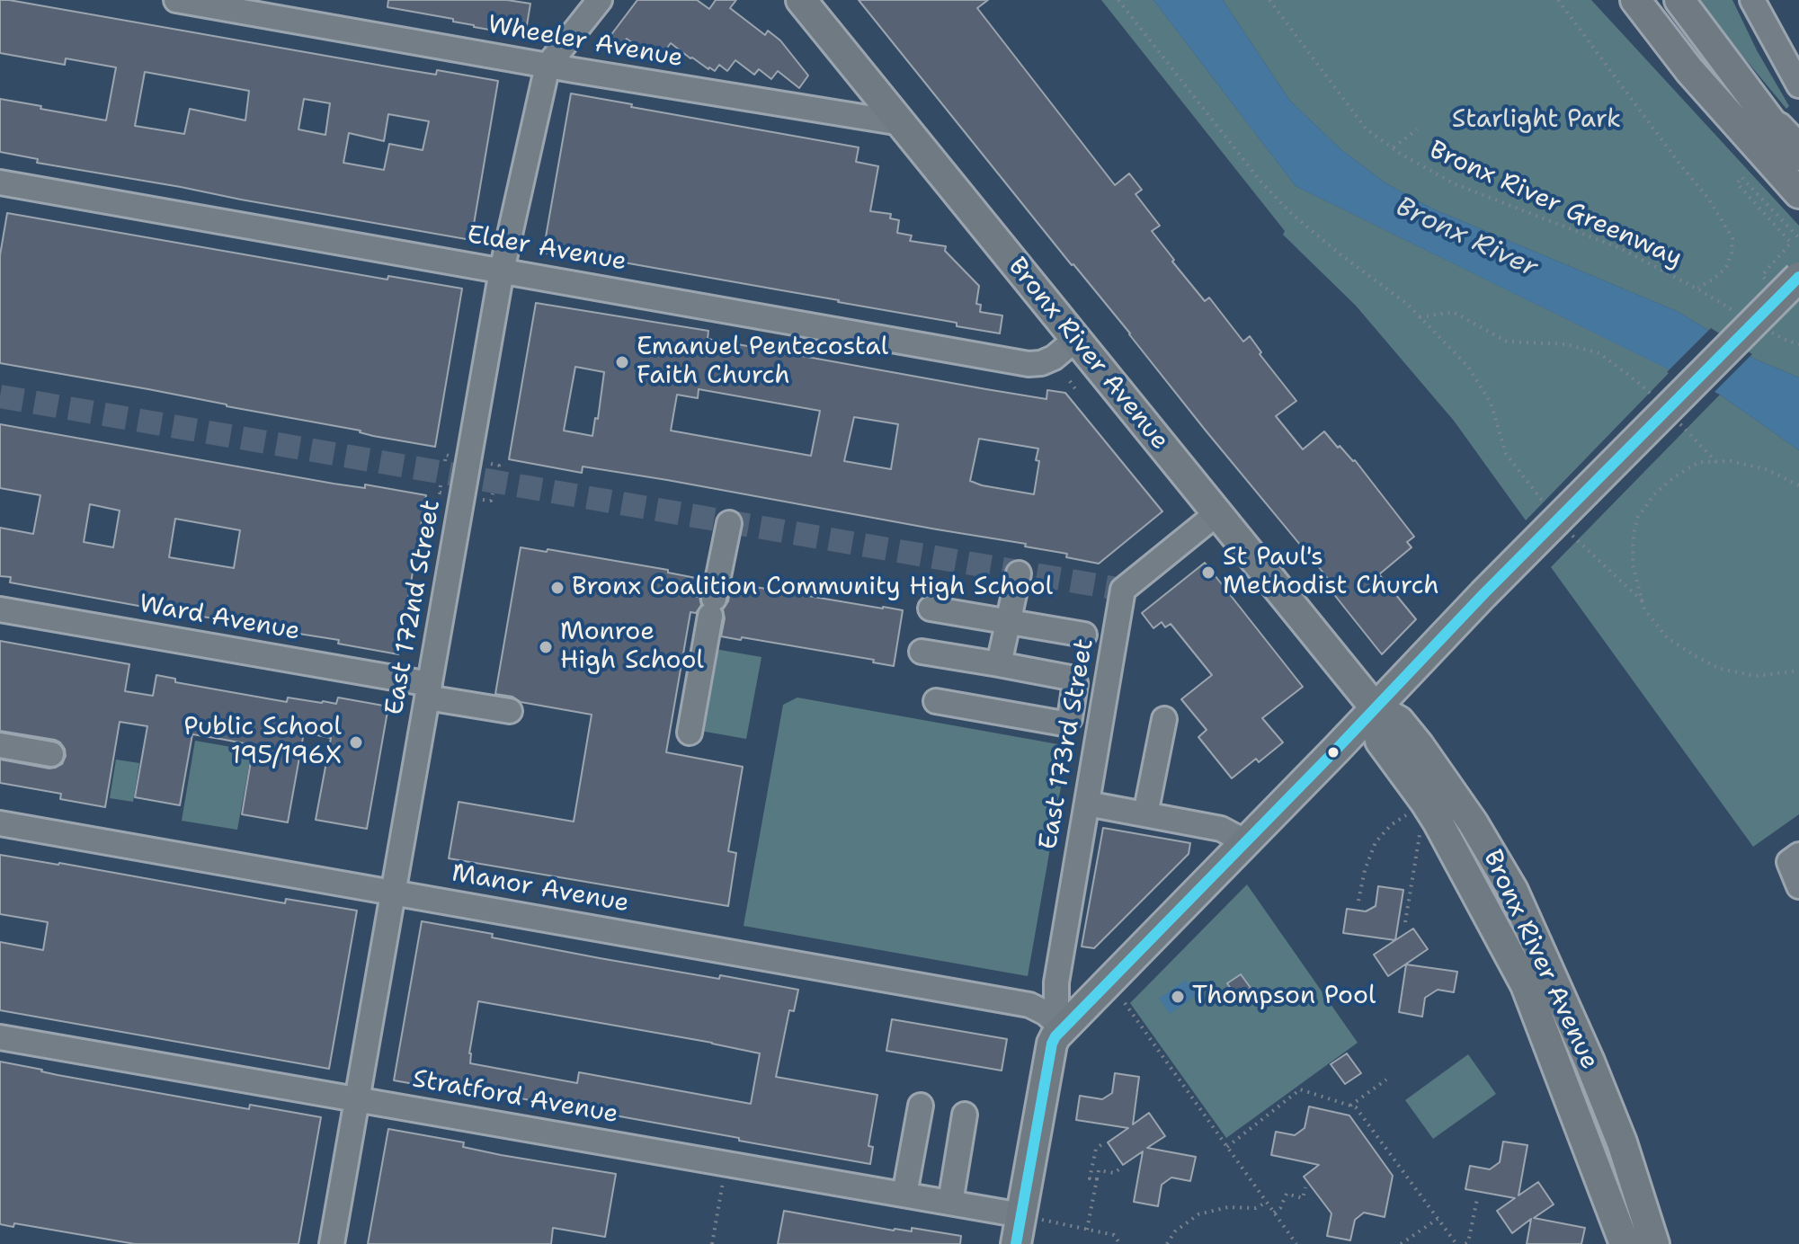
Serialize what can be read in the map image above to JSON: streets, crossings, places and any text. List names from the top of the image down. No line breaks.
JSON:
{"streets":{"main road":["Bronx River Avenue"],"street":["Wheeler Avenue","Elder Avenue","East 172nd Street","Ward Avenue","East 173rd Street","Manor Avenue","Stratford Avenue"],"path":["Bronx River Greenway"]},"crossings":[["Wheeler Avenue","Bronx River Avenue"],["Wheeler Avenue","East 172nd Street"],["Elder Avenue","Bronx River Avenue"],["Elder Avenue","East 172nd Street"],["Bronx River Avenue","East 173rd Street"],["East 172nd Street","Ward Avenue"],["East 172nd Street","Manor Avenue"],["East 172nd Street","Stratford Avenue"],["East 173rd Street","Manor Avenue"]],"water":["Bronx River"],"parks":["Starlight Park"],"places":["Emanuel Pentecostal Faith Church","St Paul's Methodist Church","Bronx Coalition Community High School","Monroe High School","Public School 195/196X","Thompson Pool"]}
